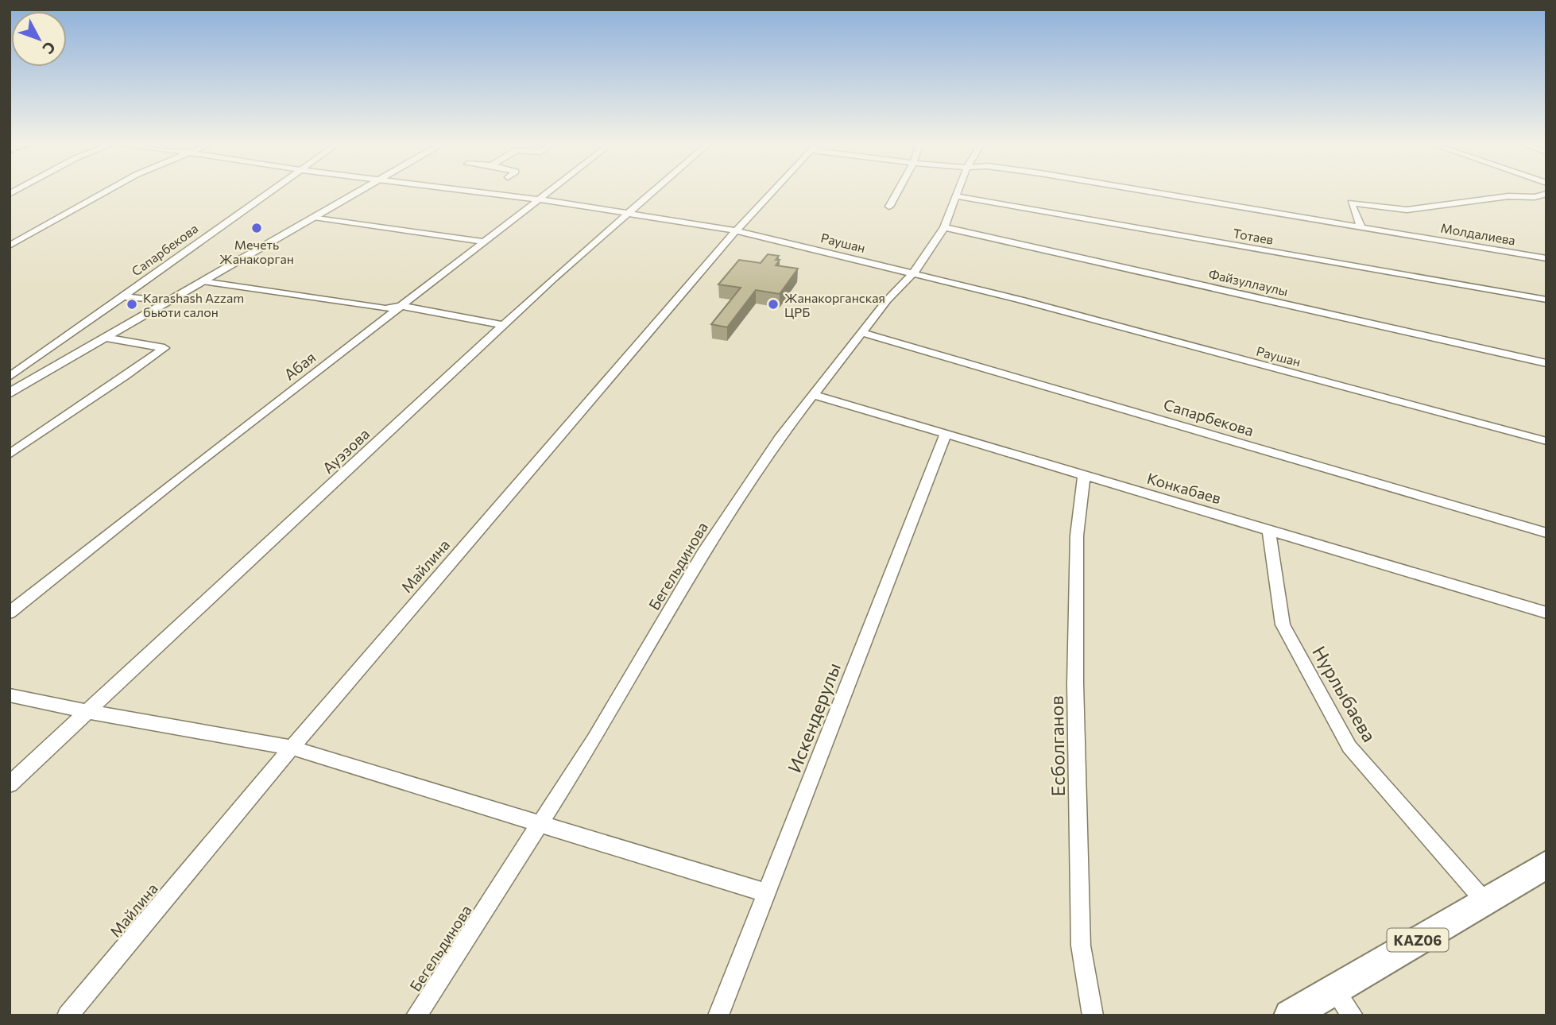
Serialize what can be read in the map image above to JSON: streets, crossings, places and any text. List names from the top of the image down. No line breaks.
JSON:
{"streets":{"main road":["KAZ06"],"street":["Молдалиева","Тотаев","Раушан","Сапарбекова","Файзуллаулы","Абая","Ауэзова","Конкабаев","Майлина","Бегельдинова","Нурлыбаева","Искендерулы","Есболганов"]},"crossings":[["Тотаев","Бегельдинова"],["Раушан","Абая"],["Раушан","Ауэзова"],["Раушан","Майлина"],["Раушан","Бегельдинова"],["Сапарбекова","Бегельдинова"],["Файзуллаулы","Бегельдинова"],["Конкабаев","Бегельдинова"],["Конкабаев","Нурлыбаева"],["Конкабаев","Искендерулы"],["Конкабаев","Есболганов"],["Нурлыбаева","KAZ06"]],"places":["Мечеть Жанакорган","Karashash Azzam бьюти салон","Жанакорганская ЦРБ"],"north":"bottom right"}
